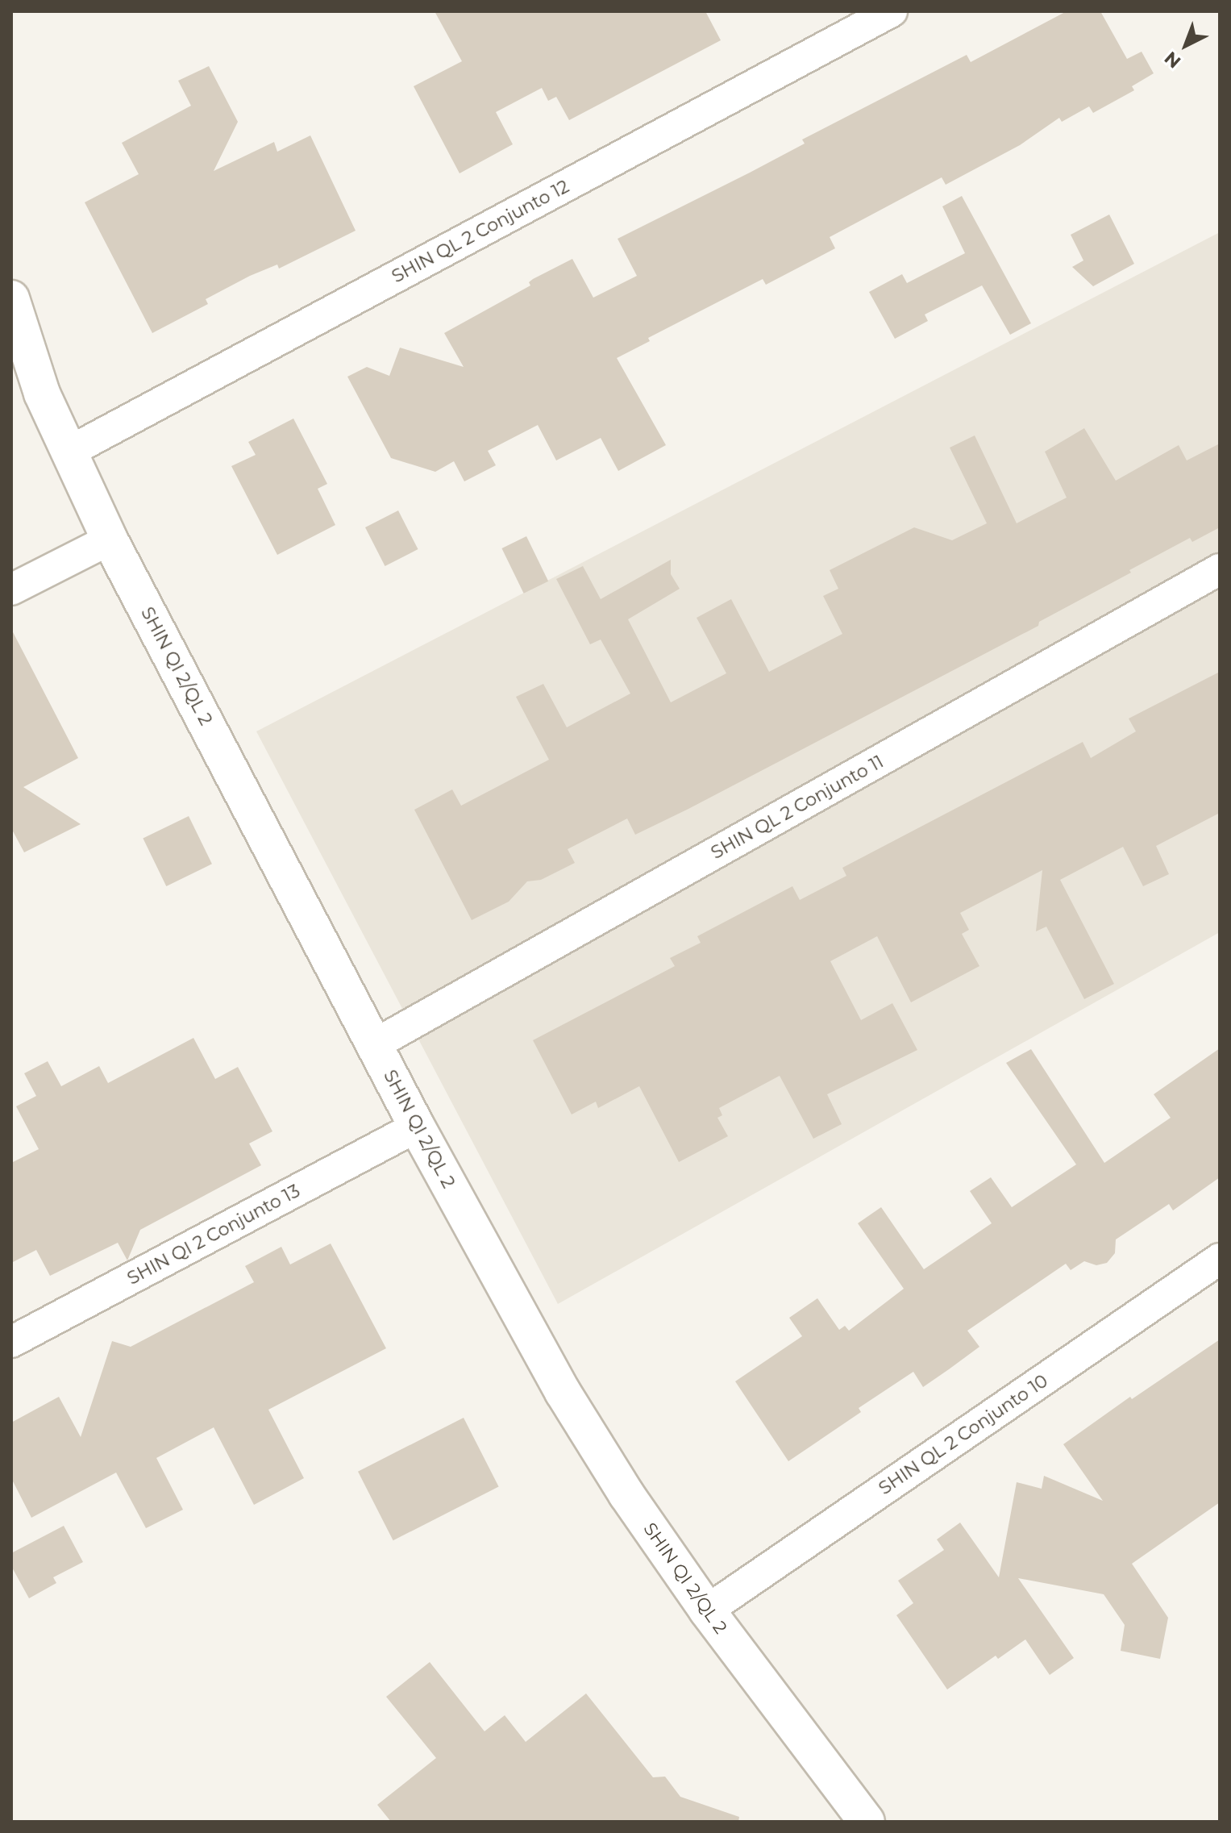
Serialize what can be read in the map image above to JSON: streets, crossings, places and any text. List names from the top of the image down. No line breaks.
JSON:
{"streets":{"street":["SHIN QL 2 Conjunto 12","SHIN QI 2/QL 2","SHIN QL 2 Conjunto 11","SHIN QI 2 Conjunto 13","SHIN QL 2 Conjunto 10"]},"crossings":[["SHIN QL 2 Conjunto 12","SHIN QI 2/QL 2"],["SHIN QI 2/QL 2","SHIN QL 2 Conjunto 11"],["SHIN QI 2/QL 2","SHIN QI 2 Conjunto 13"],["SHIN QI 2/QL 2","SHIN QL 2 Conjunto 10"]],"north":"bottom left"}
